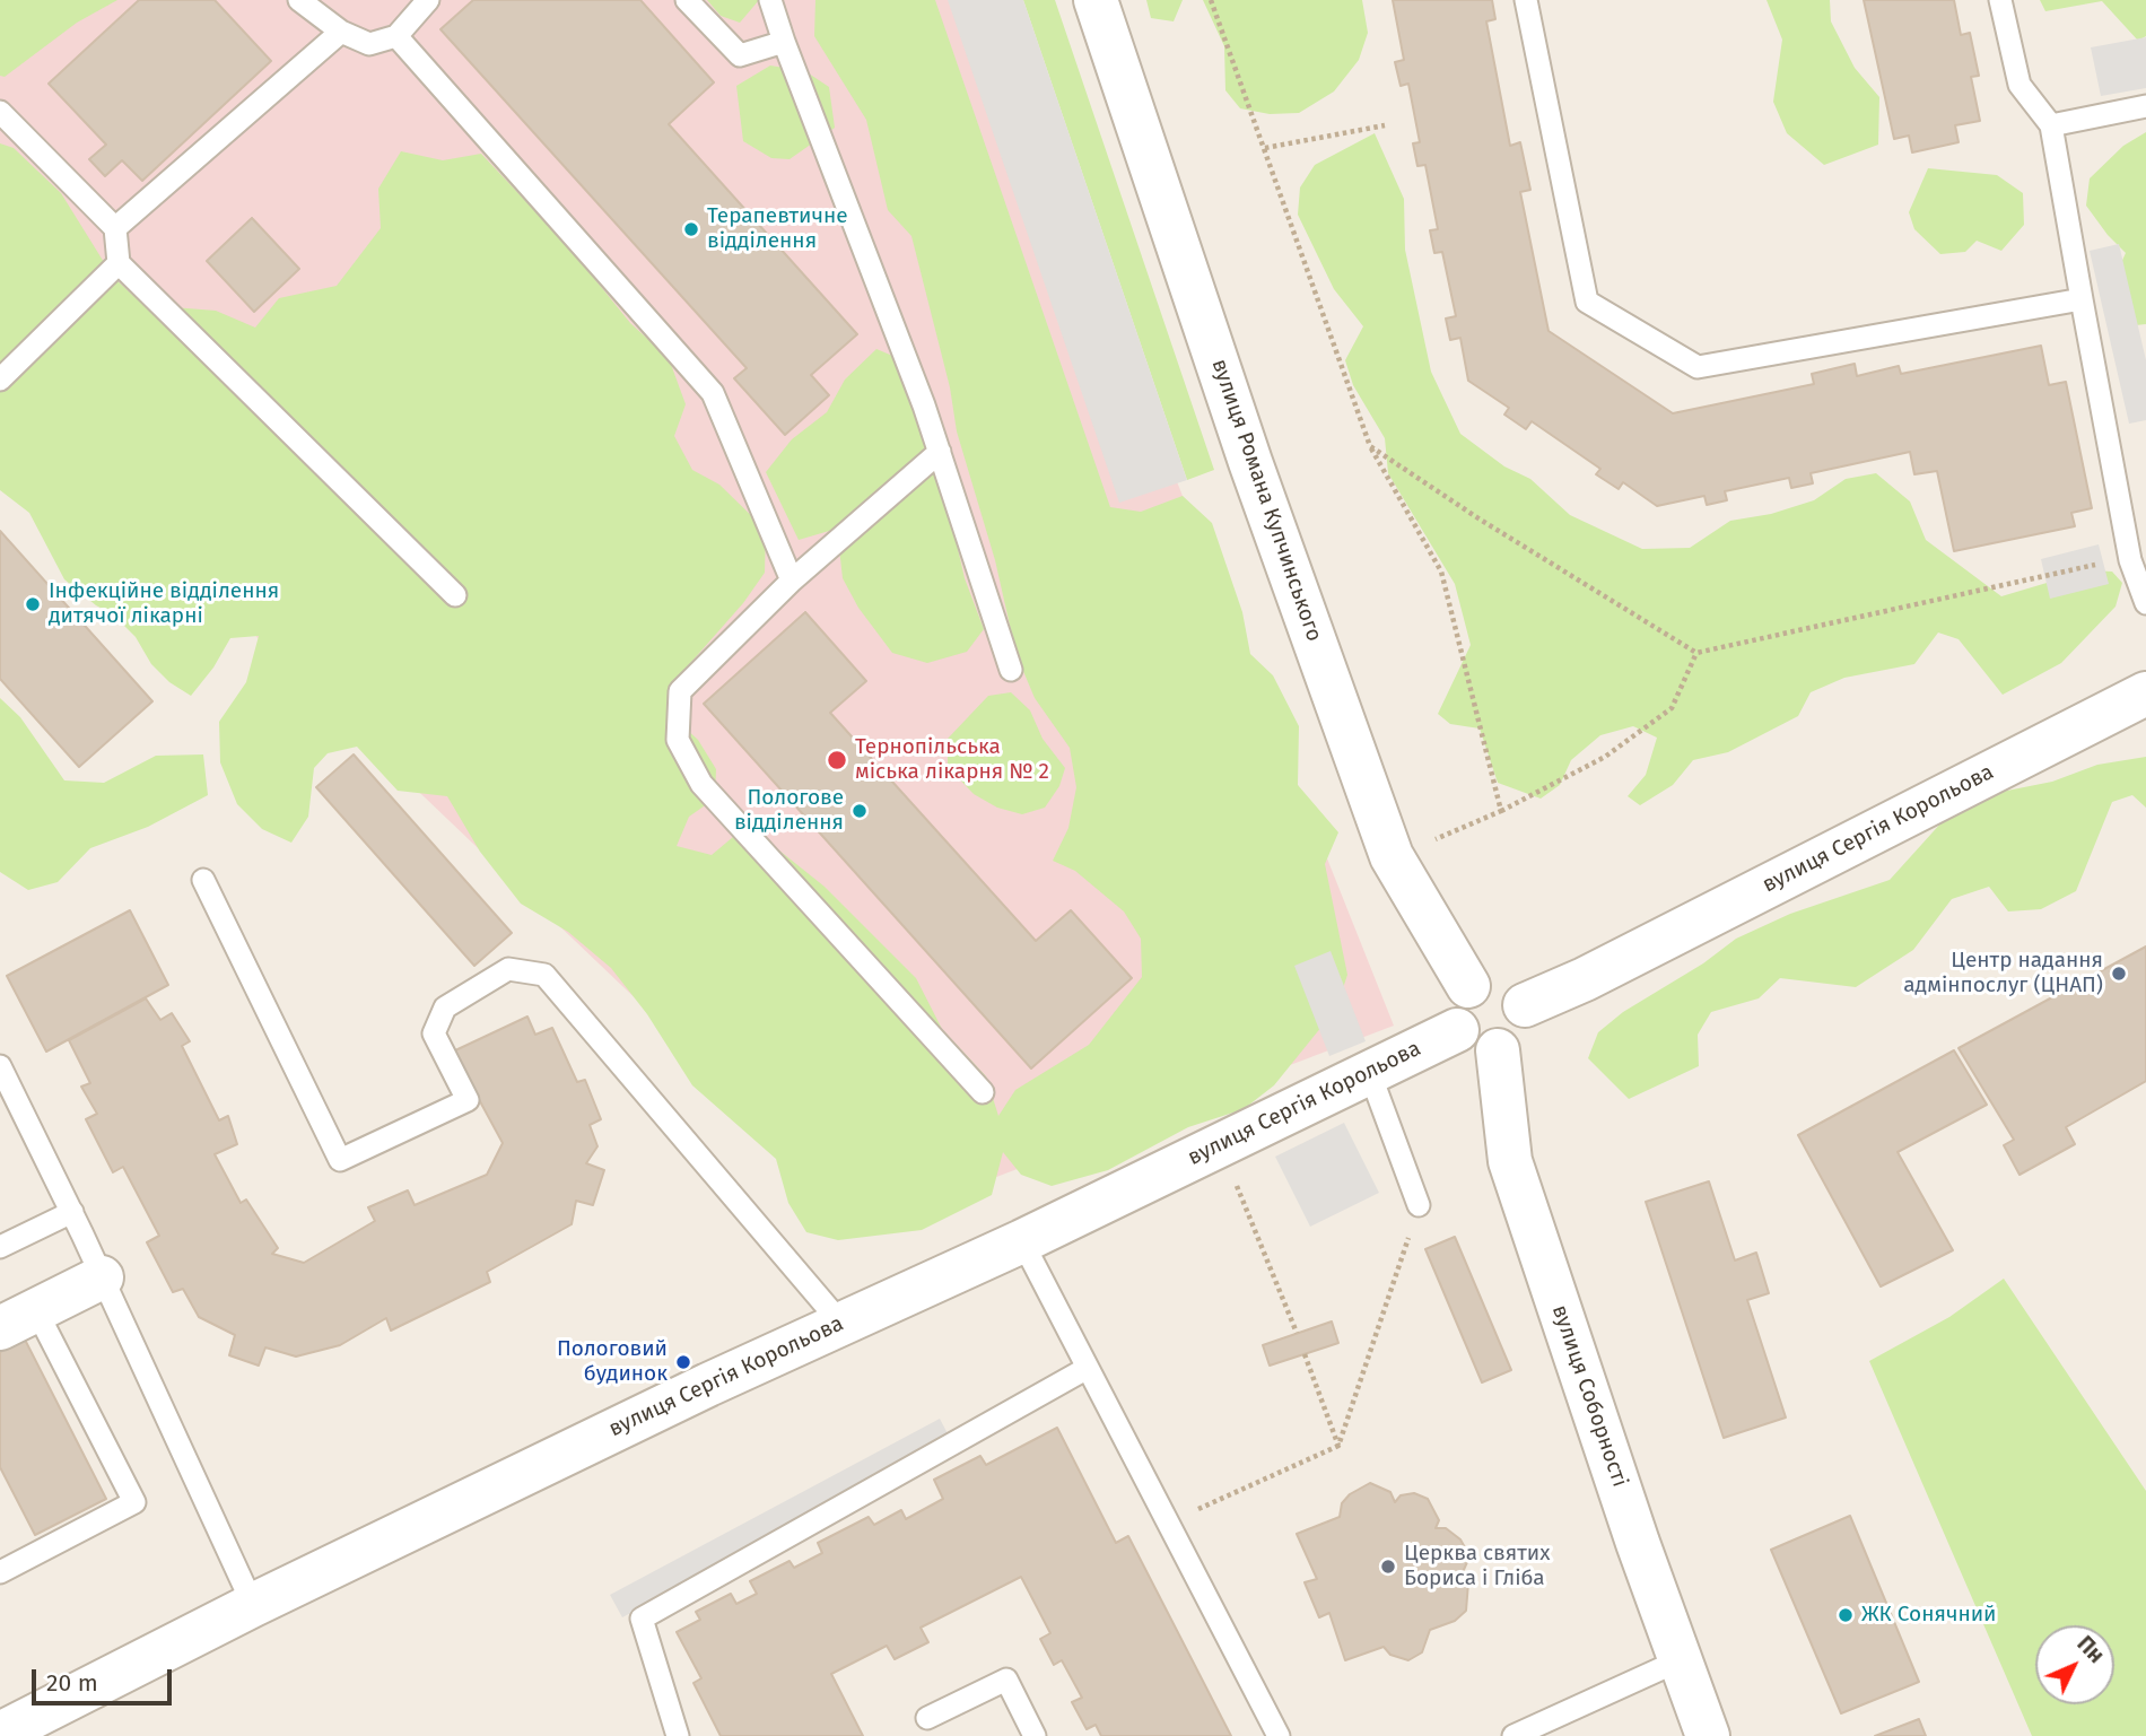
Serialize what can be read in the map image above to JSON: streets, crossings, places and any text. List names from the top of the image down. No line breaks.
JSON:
{"streets":{"street":["вулиця Романа Купчинського","вулиця Сергія Корольова","вулиця Соборності"]},"crossings":[["вулиця Романа Купчинського","вулиця Сергія Корольова"],["вулиця Романа Купчинського","вулиця Соборності"],["вулиця Сергія Корольова","вулиця Соборності"]],"places":["Терапевтичне відділення","Інфекційне відділення дитячої лікарні","Тернопільська міська лікарня № 2","Пологове відділення","Центр надання адмінпослуг (ЦНАП)","Пологовий будинок","Церква святих Бориса і Гліба","ЖК Сонячний"],"scale_bar":"20 m","north":"top right"}
